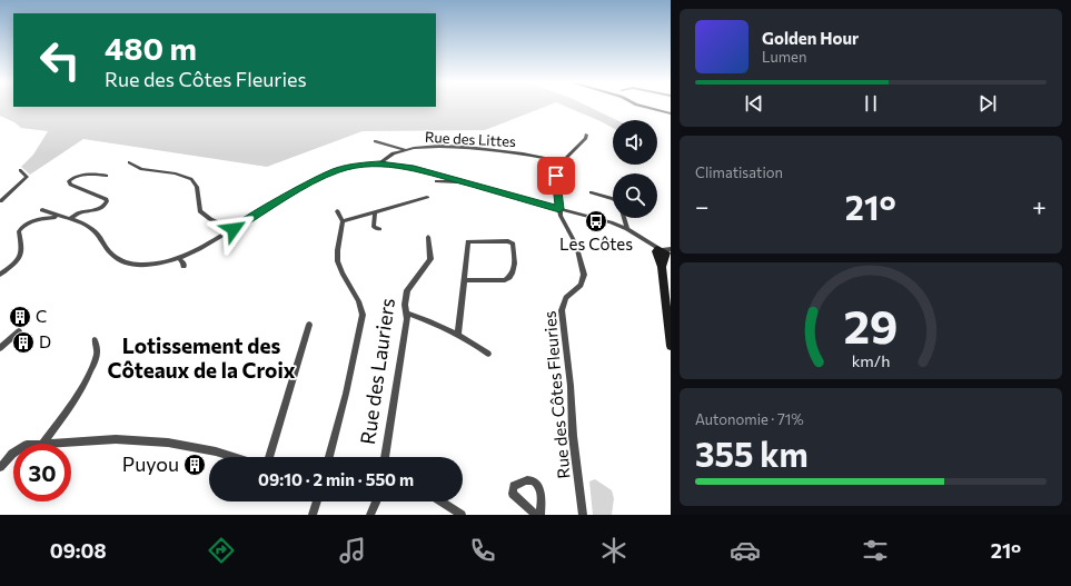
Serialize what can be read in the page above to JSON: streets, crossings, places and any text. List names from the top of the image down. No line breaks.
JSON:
{"streets":{"street":["Rue des Littes","Rue des Lauriers","Rue des Côtes Fleuries"]},"crossings":[["Rue des Littes","Rue des Côtes Fleuries"]],"districts":["Lotissement des Côteaux de la Croix"],"places":{"bus stop":["Les Côtes"],"building":["C","D","Puyou"]},"page":{"turn":["480 m","Rue des Côtes Fleuries"],"song":["Golden Hour","Lumen"],"tile":["Climatisation",["Autonomie · 71%","355 km"]],"heat":["−","21°","+"],"limit":"30","trip":"09:10 · 2 min · 550 m","tabs":["09:08","21°"],"gauge":["29","km/h"]}}
